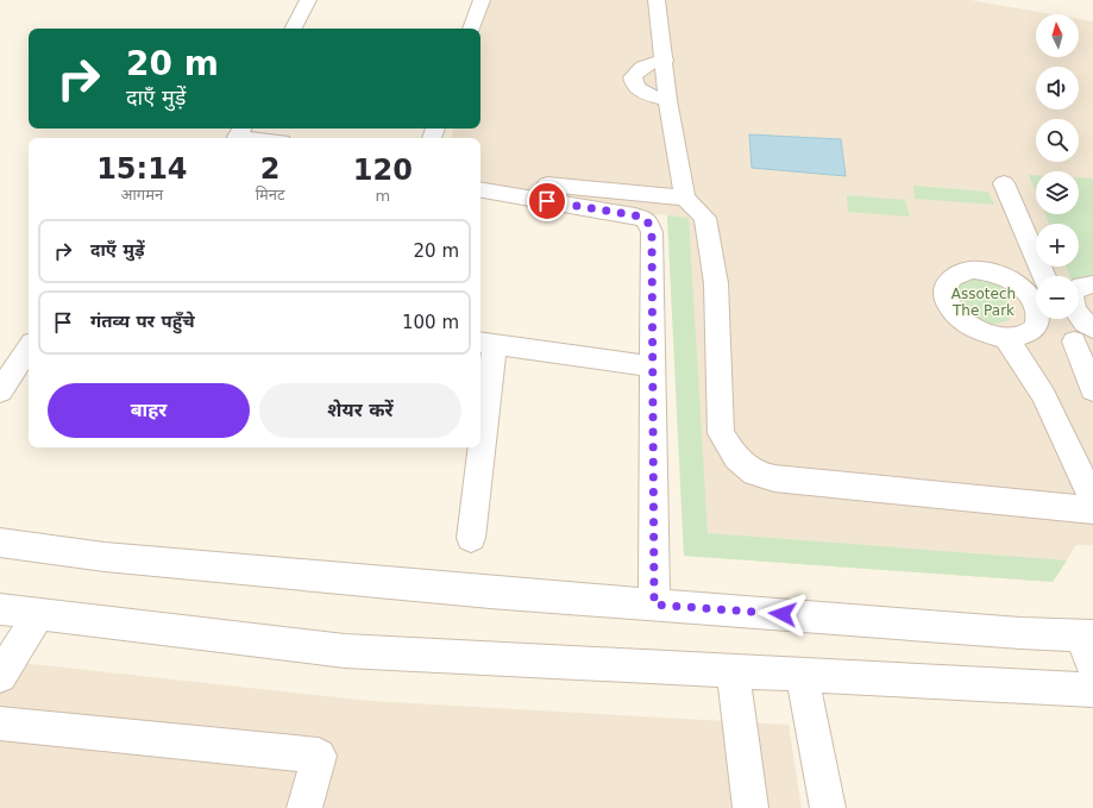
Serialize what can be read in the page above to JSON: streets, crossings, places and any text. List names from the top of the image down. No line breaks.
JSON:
{"parks":["Assotech The Park"],"north":"top","page":{"map_buttons":["+","−"],"turn":["20 m","दाएँ मुड़ें"],"eta":["15:14","आगमन","2","मिनट","120","m"],"list":[{"name":"दाएँ मुड़ें","value":"20 m"},{"name":"गंतव्य पर पहुँचे","value":"100 m"}],"buttons":["बाहर","शेयर करें"]}}
